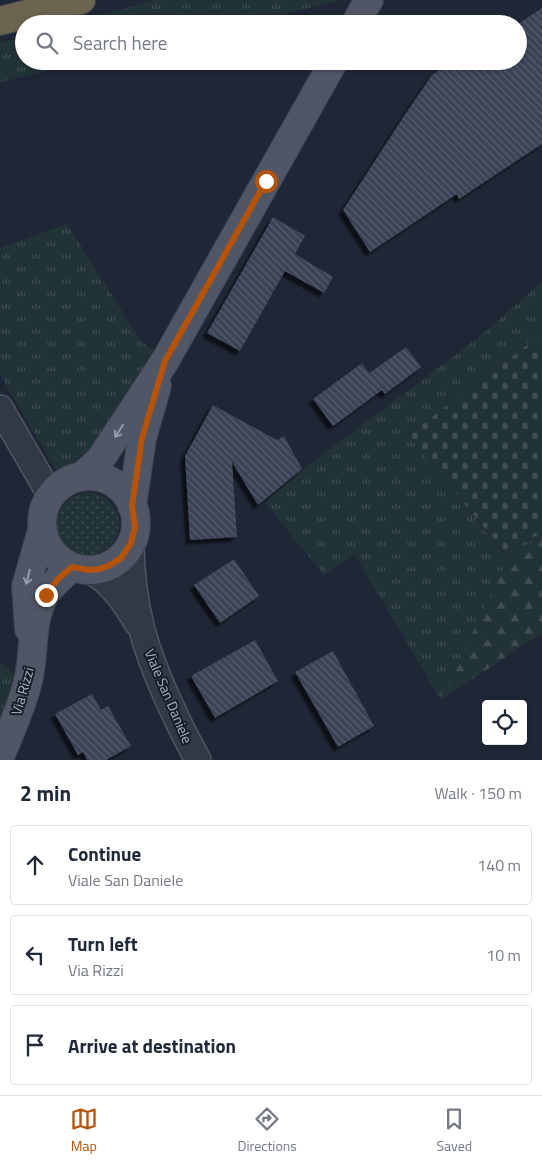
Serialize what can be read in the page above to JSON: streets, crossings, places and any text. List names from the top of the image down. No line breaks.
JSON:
{"streets":{"main road":["Via Rizzi","Viale San Daniele"]},"crossings":[["Via Rizzi","Viale San Daniele"]],"one_way":["Via Rizzi"],"page":{"search":"Search here","heading":["2 min","Walk · 150 m"],"list":[["Continue","Viale San Daniele","140 m"],["Turn left","Via Rizzi","10 m"],"Arrive at destination"],"nav":["Map","Directions","Saved"]}}
